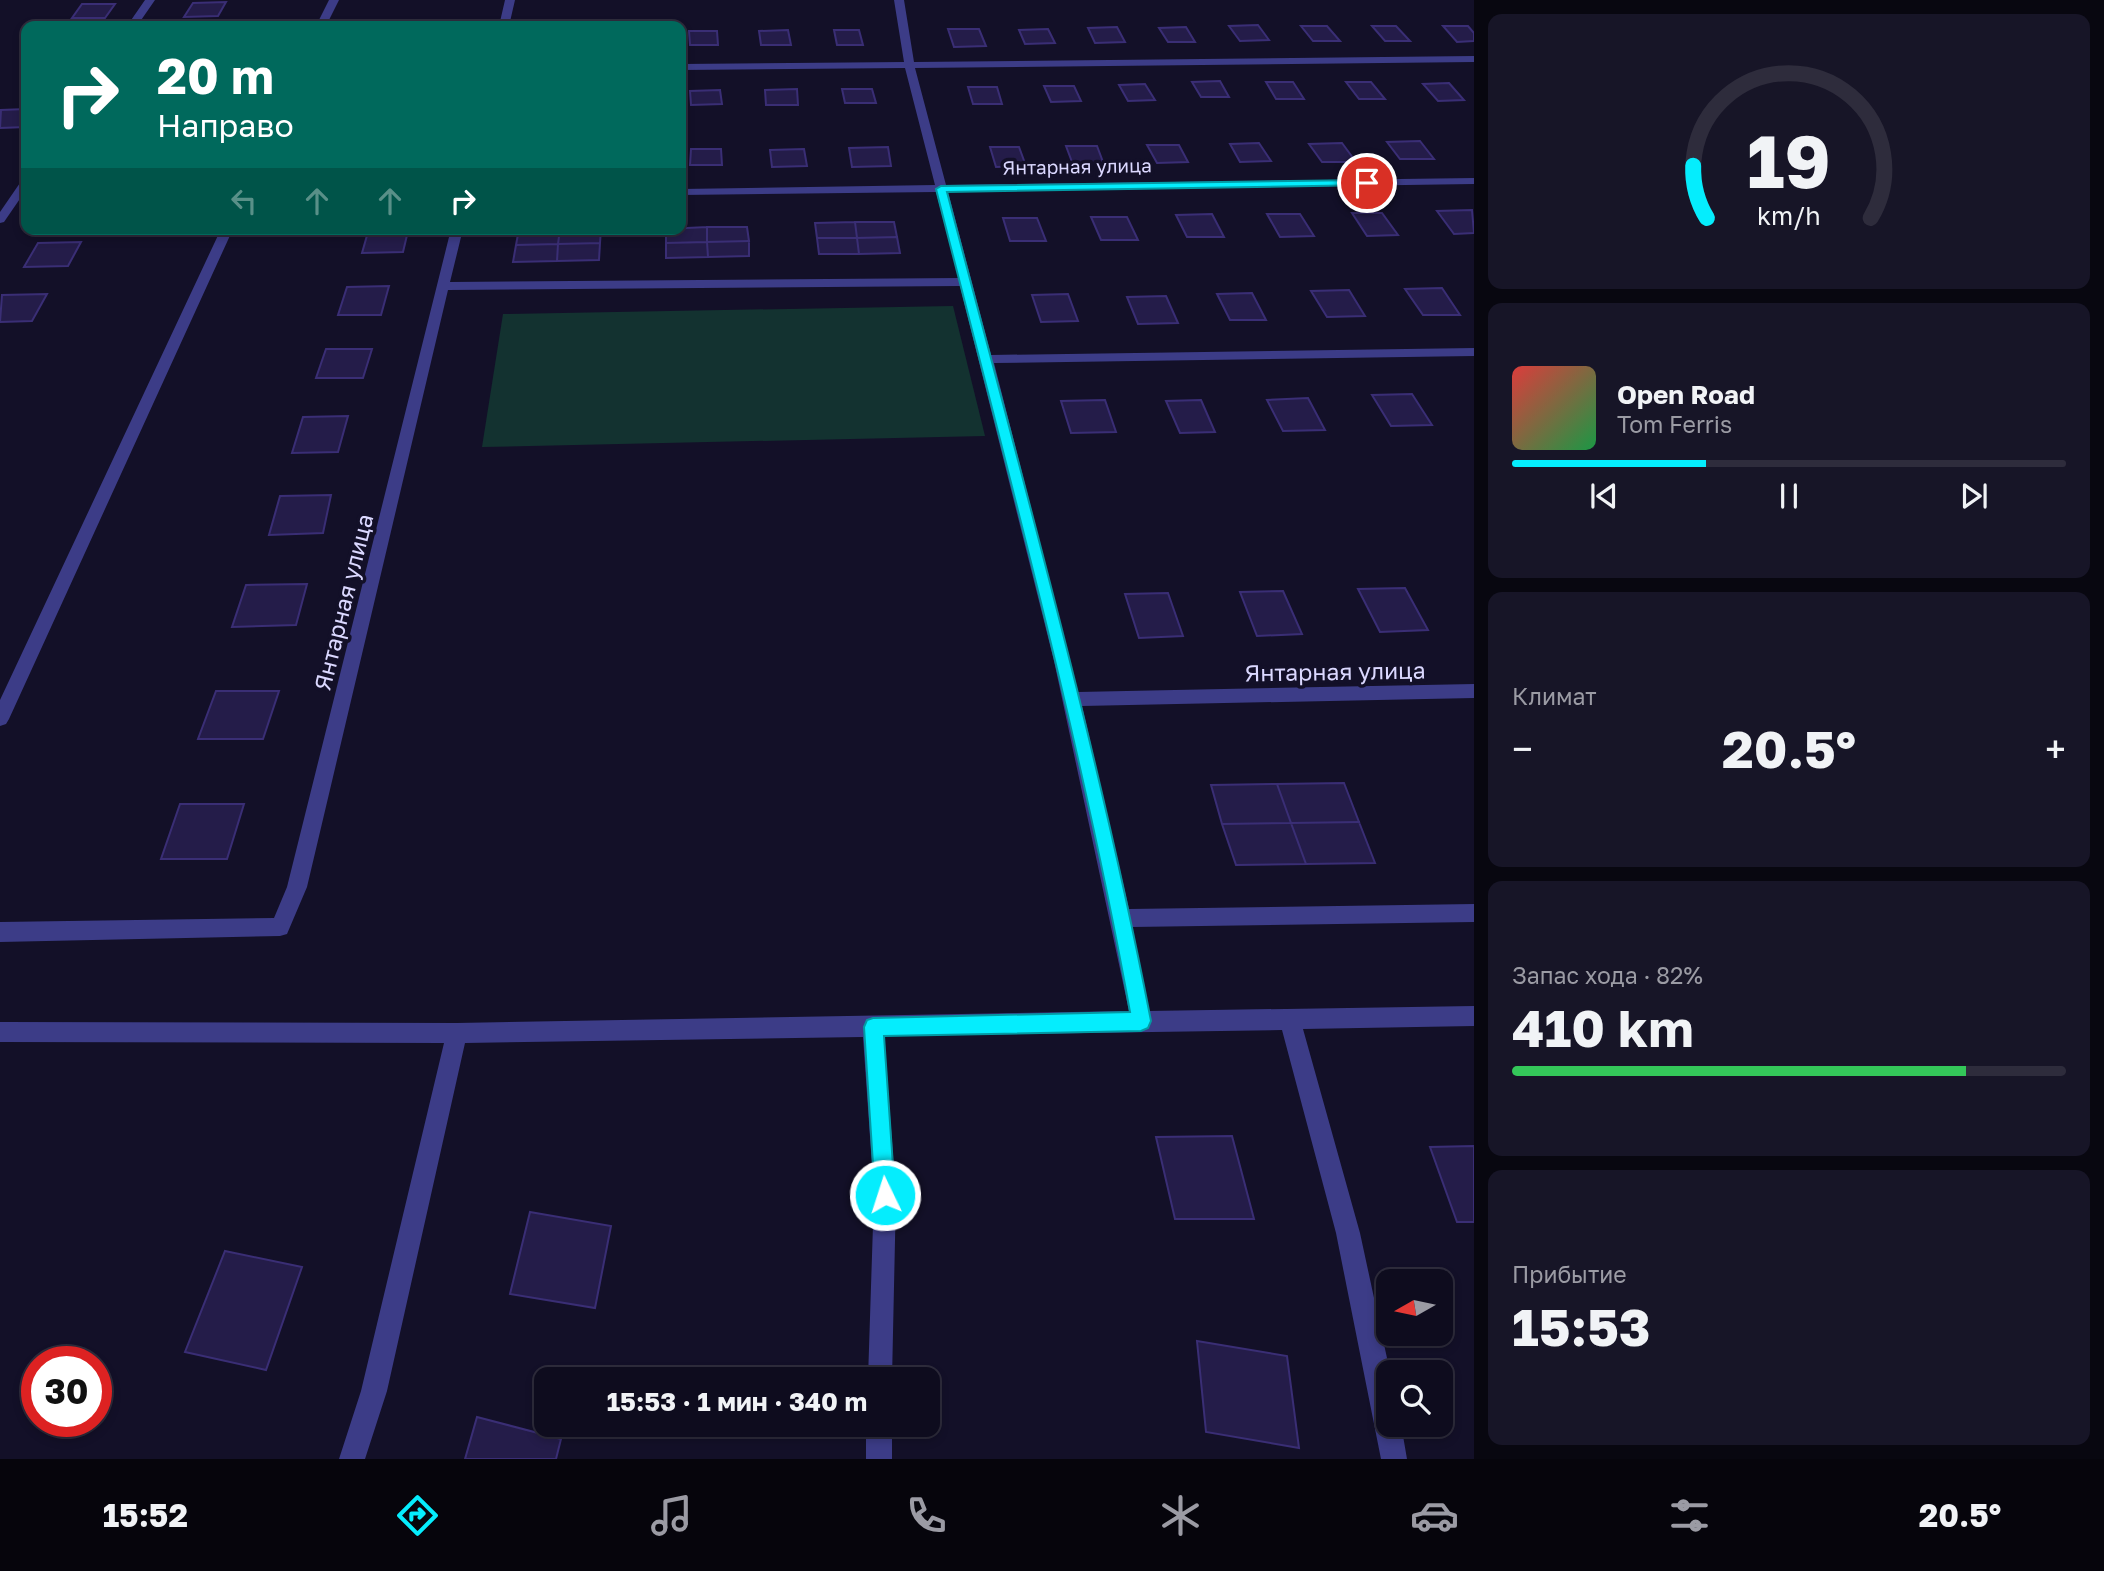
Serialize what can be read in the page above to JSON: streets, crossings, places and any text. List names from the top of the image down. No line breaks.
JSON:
{"streets":{"street":["Янтарная улица"]},"north":"left","page":{"turn":["20 m","Направо"],"song":["Open Road","Tom Ferris"],"tile":["Климат",["Запас хода · 82%","410 km"],["Прибытие","15:53"]],"heat":["−","20.5°","+"],"limit":"30","trip":"15:53 · 1 мин · 340 m","tabs":["15:52","20.5°"],"gauge":["19","km/h"]}}
